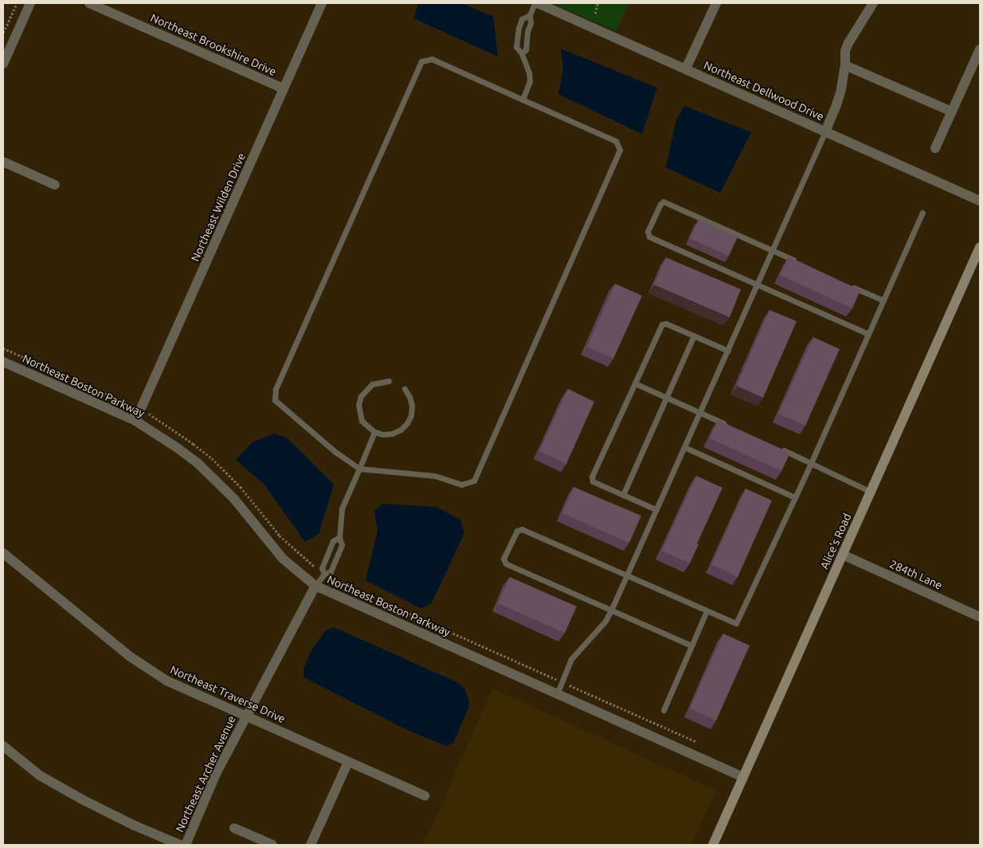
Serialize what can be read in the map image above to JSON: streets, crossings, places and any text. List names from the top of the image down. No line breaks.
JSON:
{"streets":{"main road":["Alice's Road"],"street":["Northeast Brookshire Drive","Northeast Dellwood Drive","Northeast Wilden Drive","Northeast Boston Parkway","284th Lane","Northeast Traverse Drive","Northeast Archer Avenue"]},"crossings":[["Northeast Brookshire Drive","Northeast Wilden Drive"],["Northeast Wilden Drive","Northeast Boston Parkway"],["Northeast Boston Parkway","Alice's Road"],["Northeast Boston Parkway","Northeast Archer Avenue"],["Alice's Road","284th Lane"],["Northeast Traverse Drive","Northeast Archer Avenue"]]}
